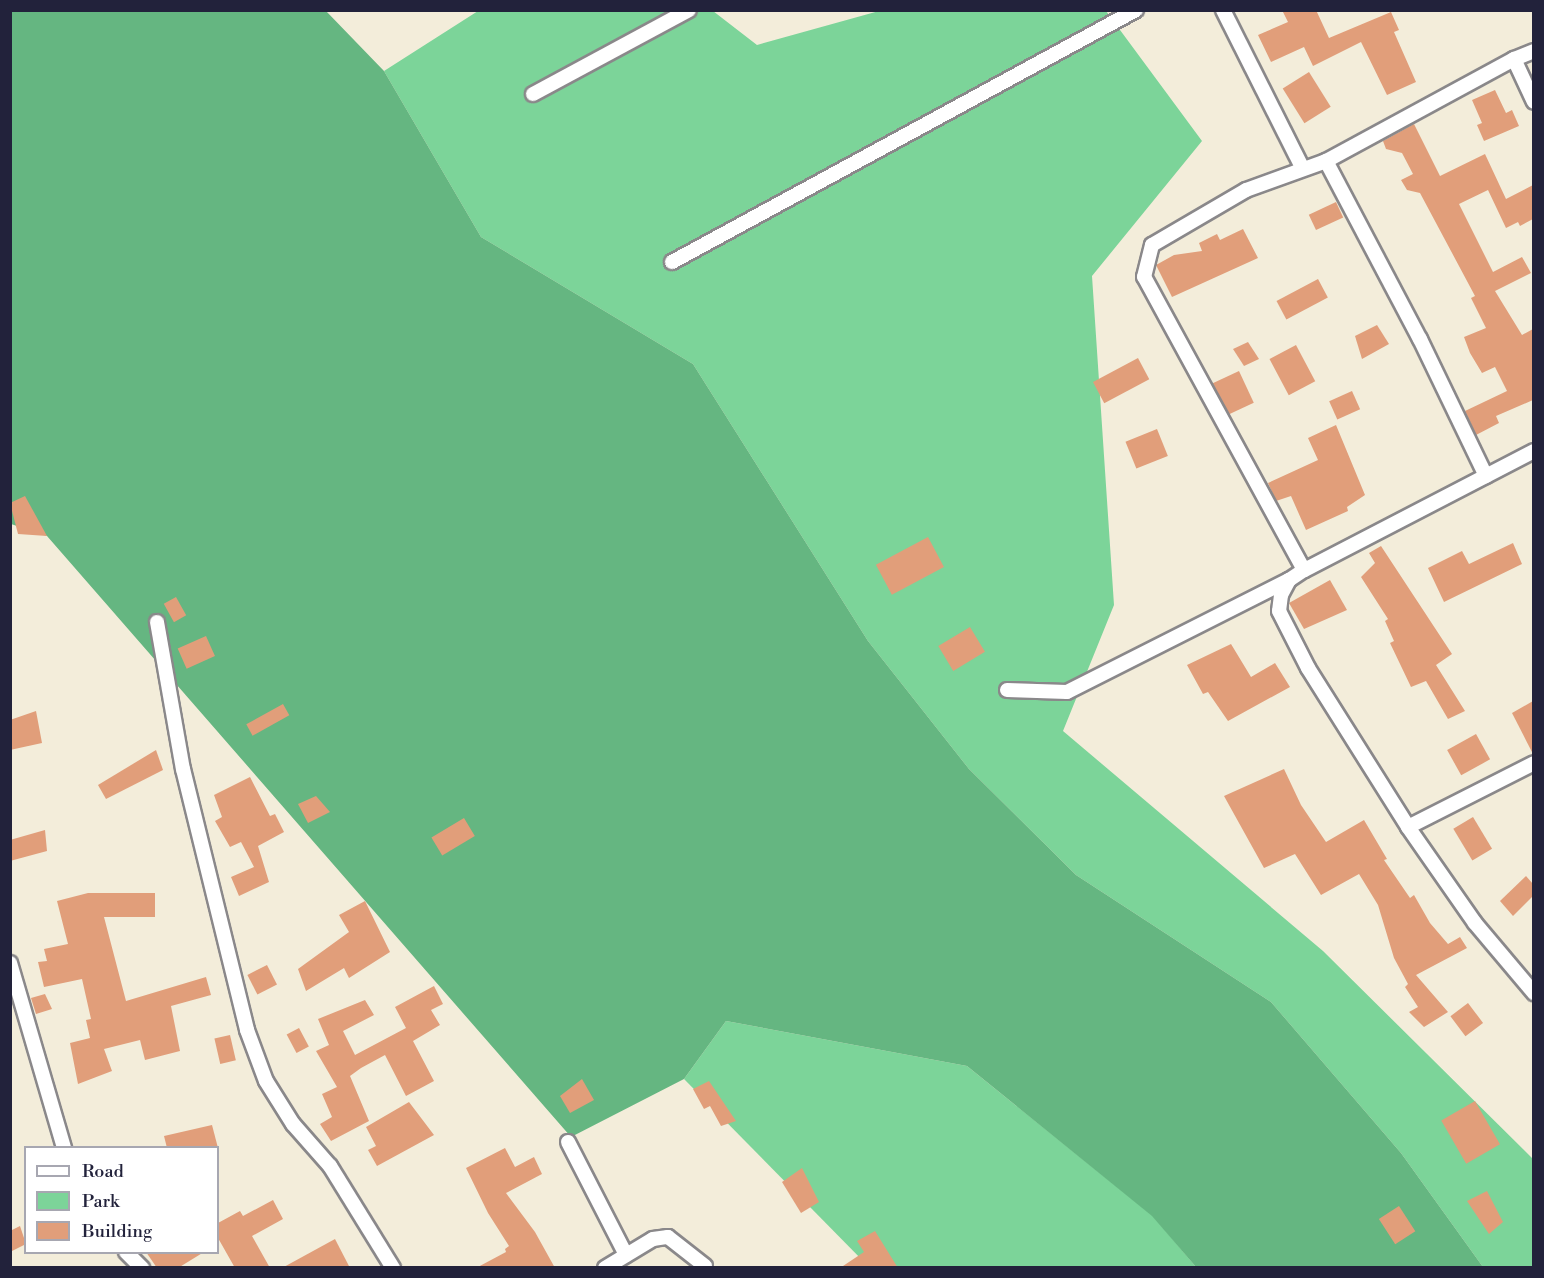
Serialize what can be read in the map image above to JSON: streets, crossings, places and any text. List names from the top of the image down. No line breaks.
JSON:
{"legend":["Road","Park","Building"]}
